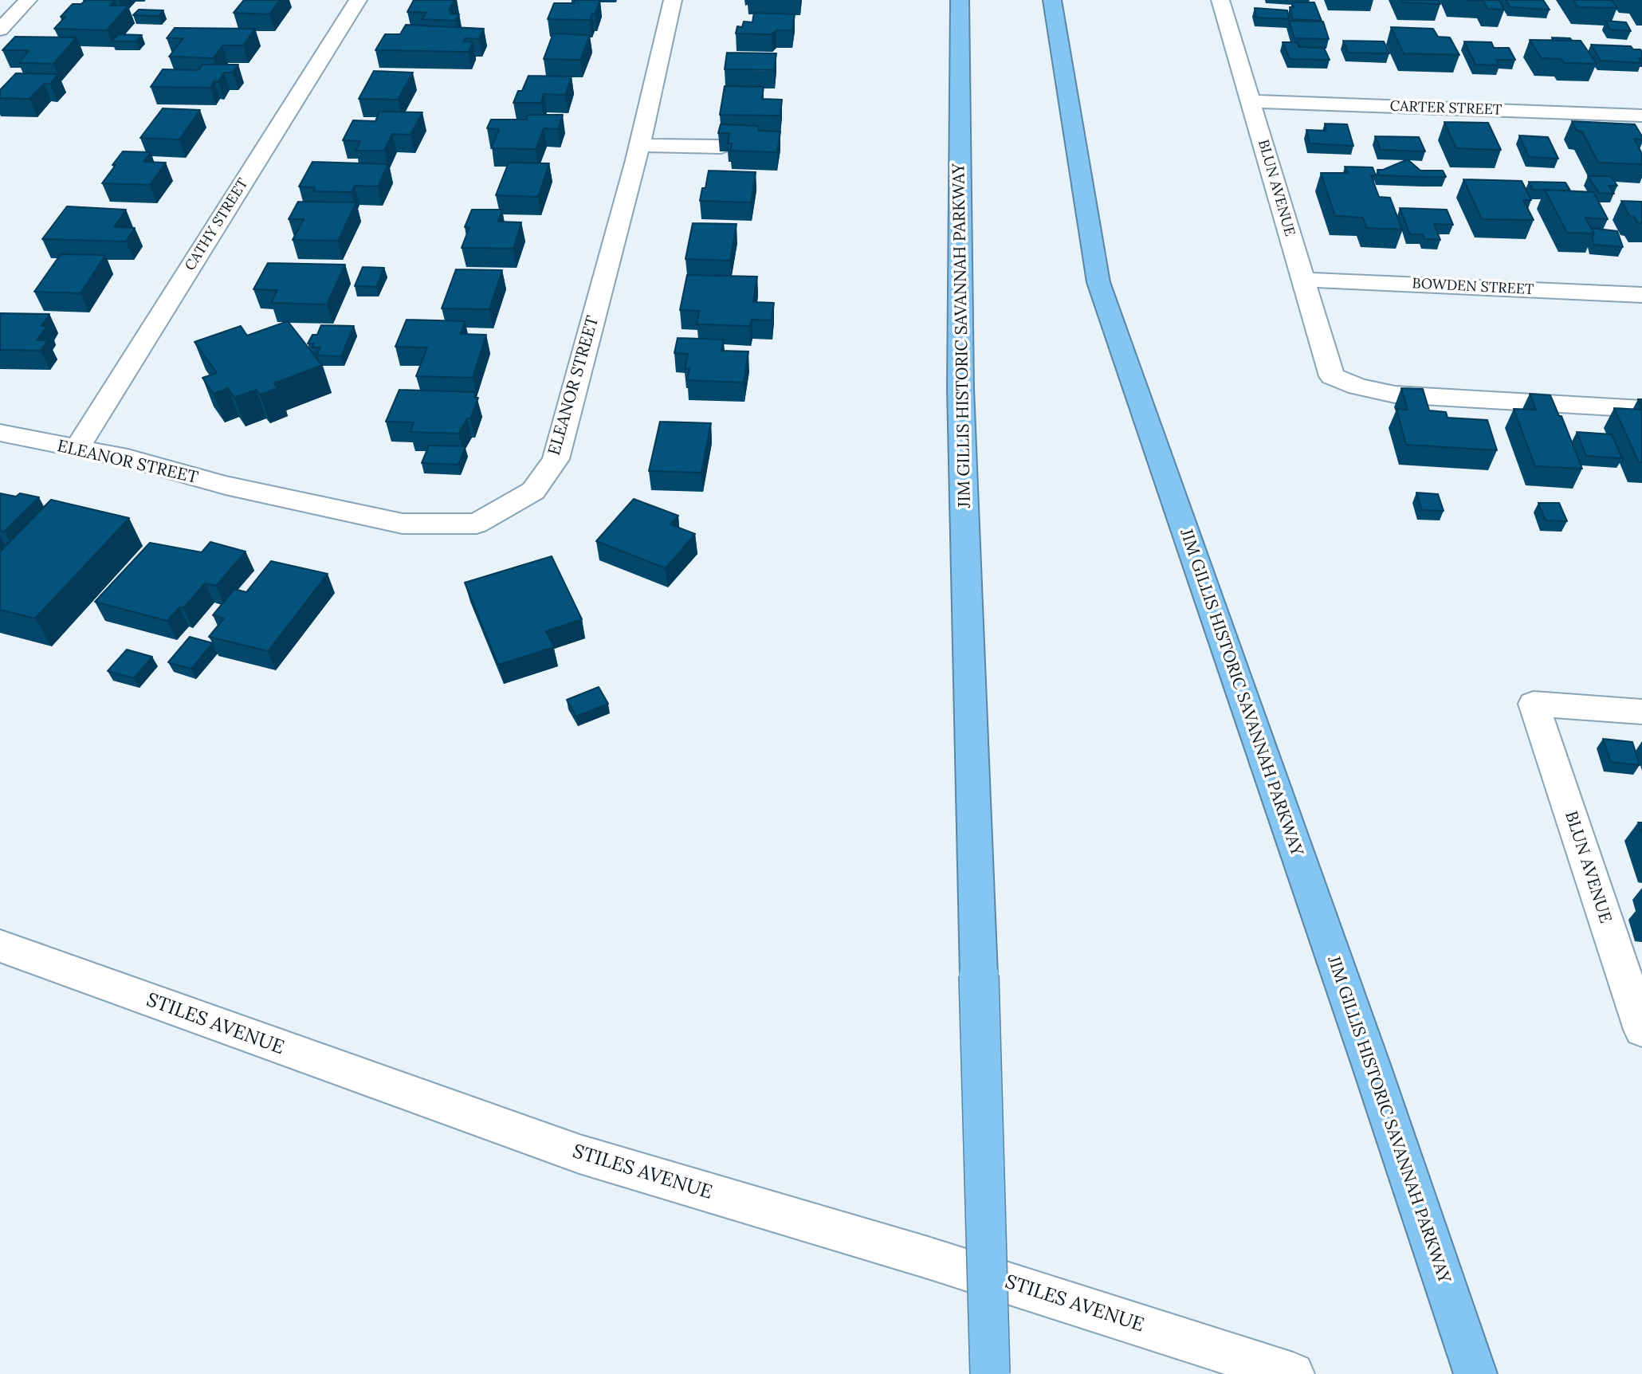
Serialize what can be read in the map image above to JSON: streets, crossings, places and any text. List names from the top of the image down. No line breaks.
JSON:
{"streets":{"highway":["JIM GILLIS HISTORIC SAVANNAH PARKWAY"],"street":["CARTER STREET","BLUN AVENUE","CATHY STREET","BOWDEN STREET","ELEANOR STREET","STILES AVENUE"]},"crossings":[["CARTER STREET","BLUN AVENUE"],["BLUN AVENUE","BOWDEN STREET"],["CATHY STREET","ELEANOR STREET"]]}
